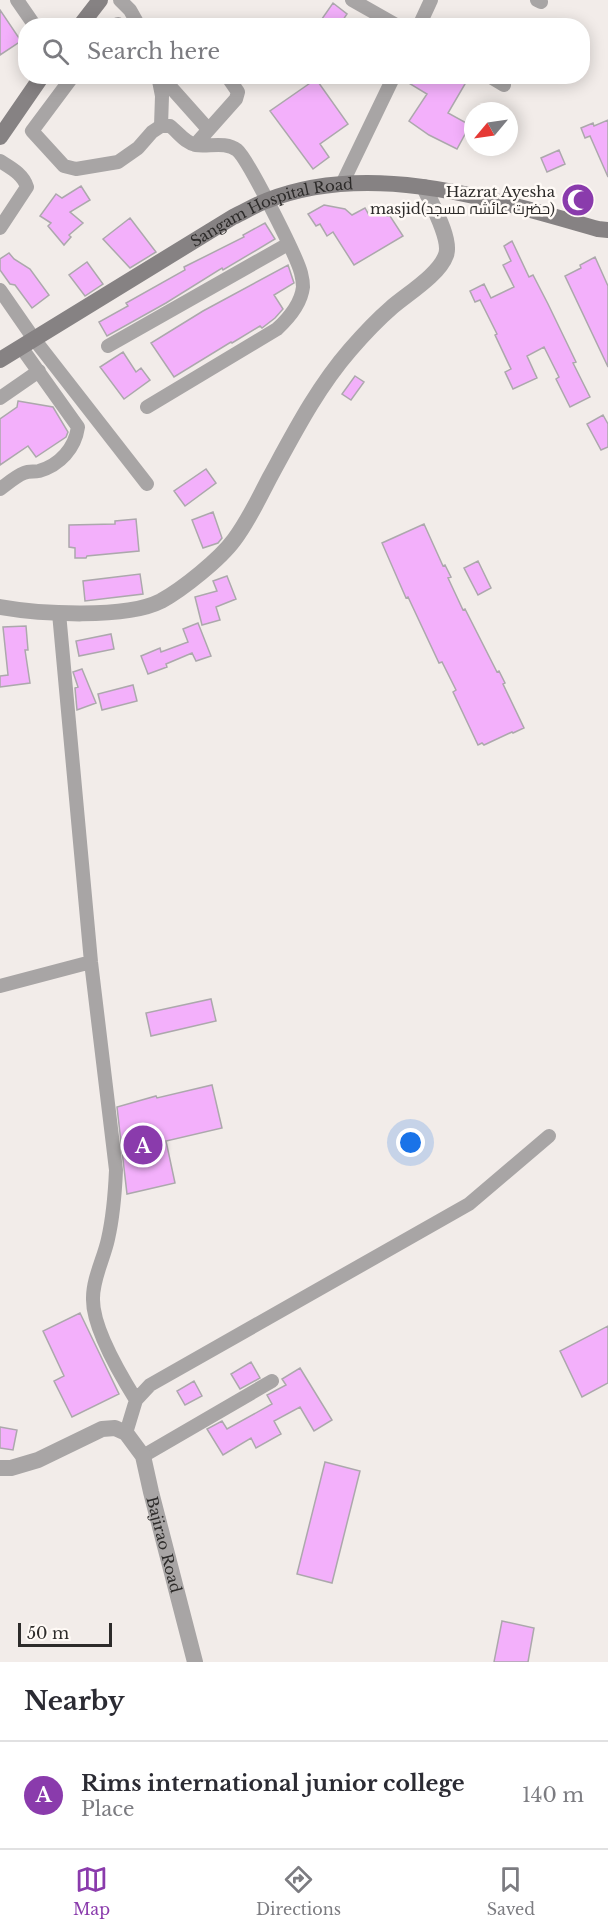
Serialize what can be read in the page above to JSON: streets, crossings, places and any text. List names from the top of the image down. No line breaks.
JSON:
{"streets":{"main road":["Sangam Hospital Road"],"street":["Bajirao Road"]},"places":{"mosque":["Hazrat Ayesha masjid(حضرت عائشہ مسجد)"]},"scale_bar":"50 m","north":"bottom left","page":{"search":"Search here","pins":"A","scale":"50 m","heading":"Nearby","list":[{"mark":"A","name":"Rims international junior college","note":"Place","value":"140 m"}],"nav":["Map","Directions","Saved"]}}
